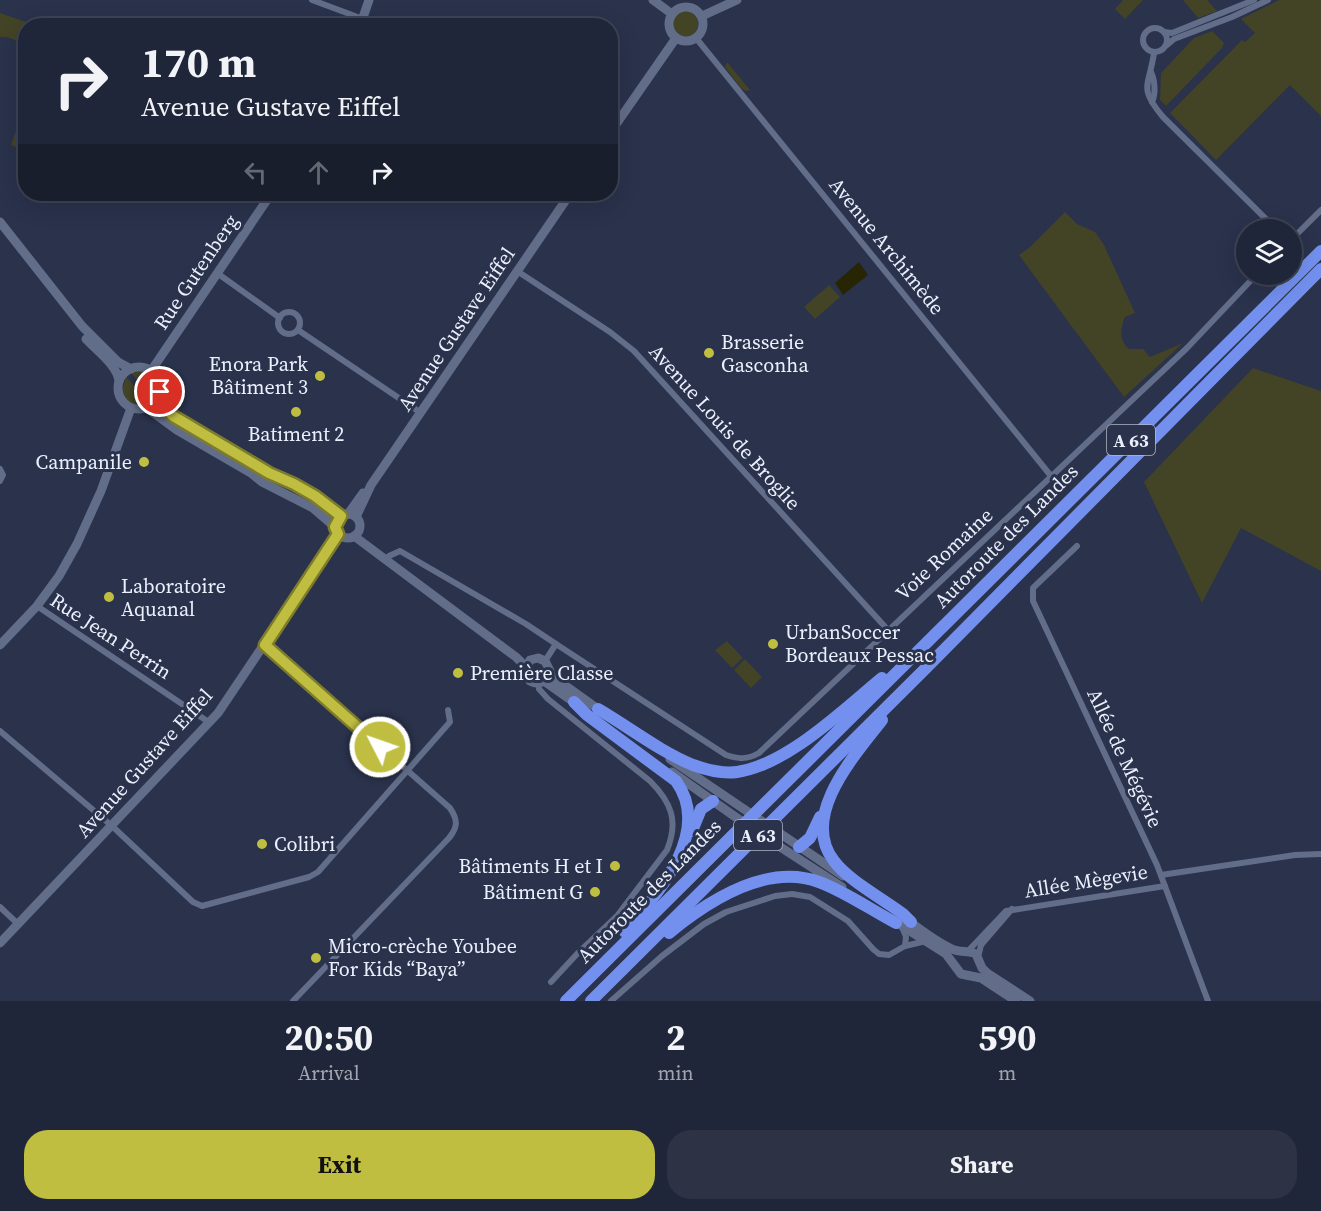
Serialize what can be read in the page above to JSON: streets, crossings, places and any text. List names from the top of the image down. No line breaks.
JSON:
{"streets":{"highway":["A 63","Autoroute des Landes"],"main road":["Rue Gutenberg","Avenue Gustave Eiffel","Rue Jean Perrin"],"street":["Avenue Archimède","Avenue Louis de Broglie","Voie Romaine","Allée de Mégévie","Allée Mègevie"]},"crossings":[["Avenue Archimède","Voie Romaine"],["Avenue Gustave Eiffel","Avenue Louis de Broglie"],["Avenue Gustave Eiffel","Rue Jean Perrin"],["Avenue Louis de Broglie","Voie Romaine"],["Allée de Mégévie","Allée Mègevie"]],"places":["Brasserie Gasconha","Enora Park Bâtiment 3","Batiment 2","Campanile","Laboratoire Aquanal","UrbanSoccer Bordeaux Pessac","Première Classe","Colibri","Bâtiments H et I","Bâtiment G","Micro-crèche Youbee For Kids “Baya”"],"page":{"turn":["170 m","Avenue Gustave Eiffel"],"eta":["20:50","Arrival","2","min","590","m"],"buttons":["Exit","Share"]}}
